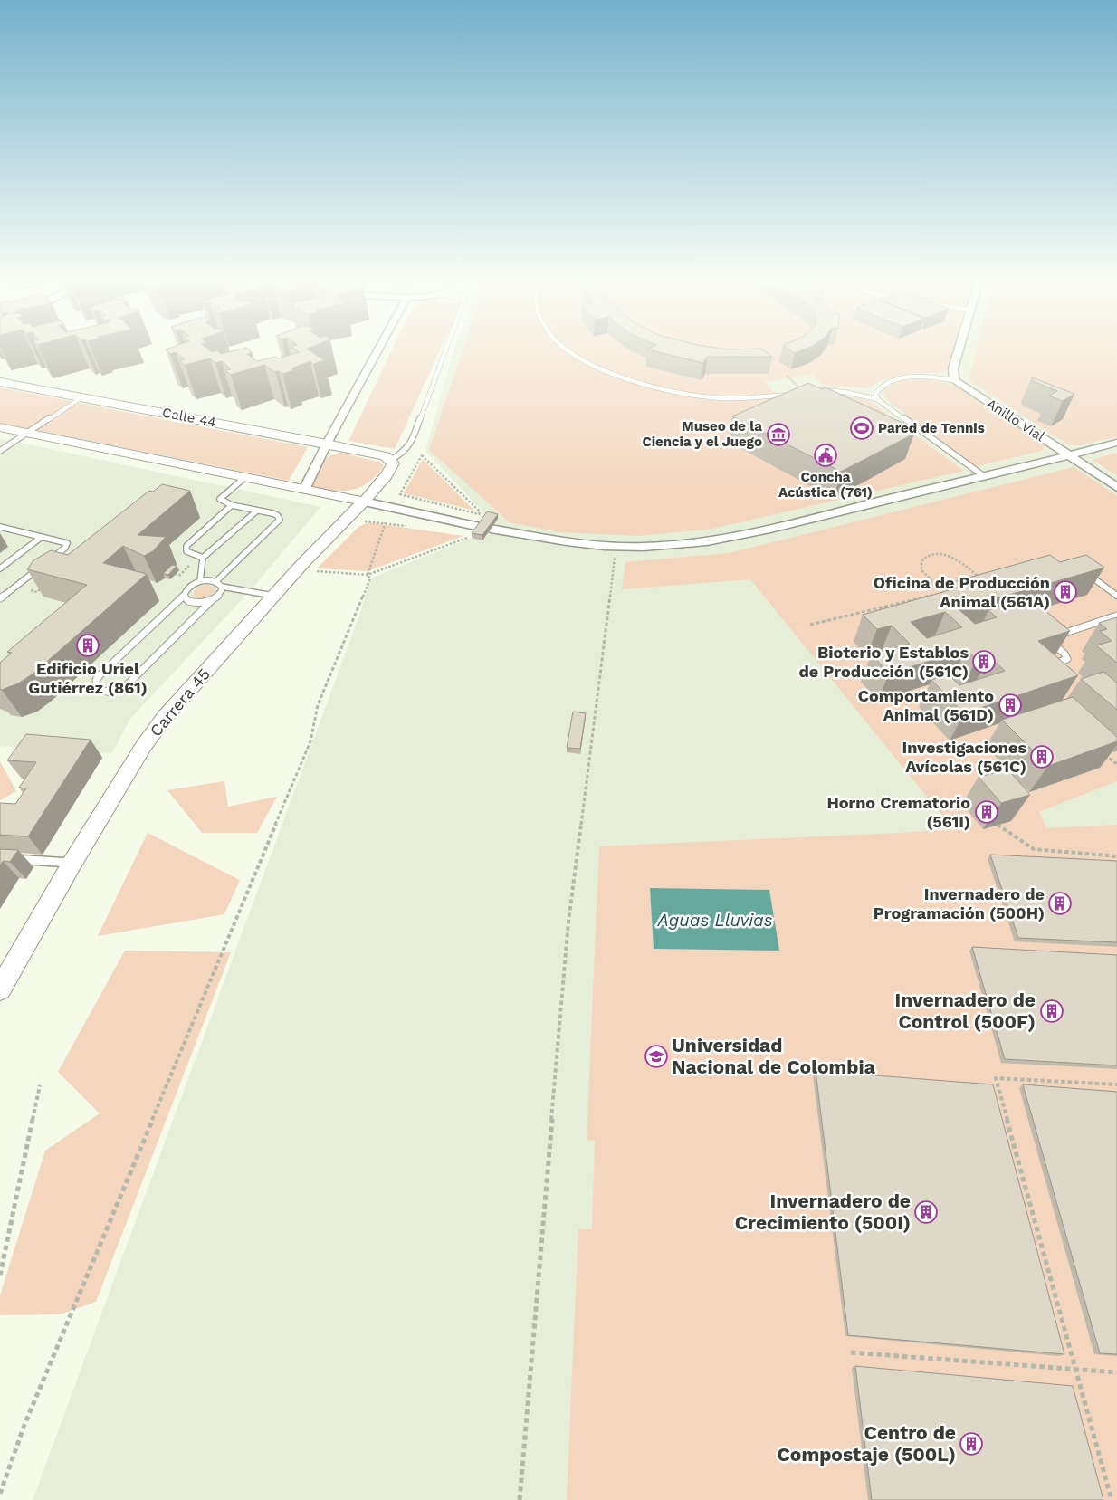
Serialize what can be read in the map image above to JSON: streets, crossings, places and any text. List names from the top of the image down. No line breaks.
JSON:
{"streets":{"street":["Calle 44","Anillo Vial","Carrera 45"]},"crossings":[["Calle 44","Carrera 45"]],"water":["Aguas Lluvias"],"places":{"sports":["Pared de Tennis"],"museum":["Museo de la Ciencia y el Juego"],"public building":["Concha Acústica (761)"],"building":["Oficina de Producción Animal (561A)","Edificio Uriel Gutiérrez (861)","Bioterio y Establos de Producción (561C)","Comportamiento Animal (561D)","Investigaciones Avícolas (561C)","Horno Crematorio (561I)","Invernadero de Programación (500H)","Invernadero de Control (500F)","Invernadero de Crecimiento (500I)","Centro de Compostaje (500L)"],"school or university":["Universidad Nacional de Colombia"]}}
